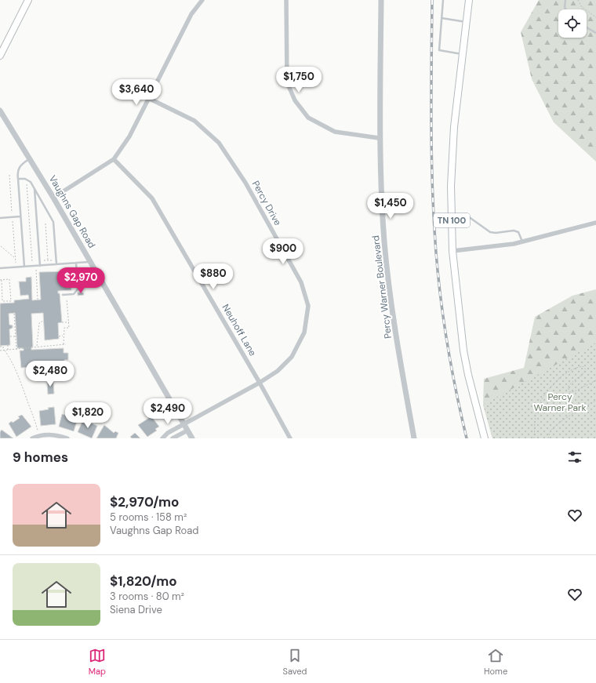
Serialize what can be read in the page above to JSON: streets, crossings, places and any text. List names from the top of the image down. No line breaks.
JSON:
{"streets":{"main road":["TN 100"],"street":["Percy Drive","Vaughns Gap Road","Percy Warner Boulevard","Neuhoff Lane"]},"crossings":[["Percy Drive","Vaughns Gap Road"],["Percy Drive","Neuhoff Lane"]],"parks":["Percy Warner Park"],"page":{"price":["$1,750","$3,640","$1,450","$900","$880","$2,970","$2,480","$2,490","$1,820"],"heading":"9 homes","list":[{"name":"$2,970/mo","note":"5 rooms · 158 m² · Vaughns Gap Road"},{"name":"$1,820/mo","note":"3 rooms · 80 m² · Siena Drive"}],"tabs":["Map","Saved","Home"]}}
